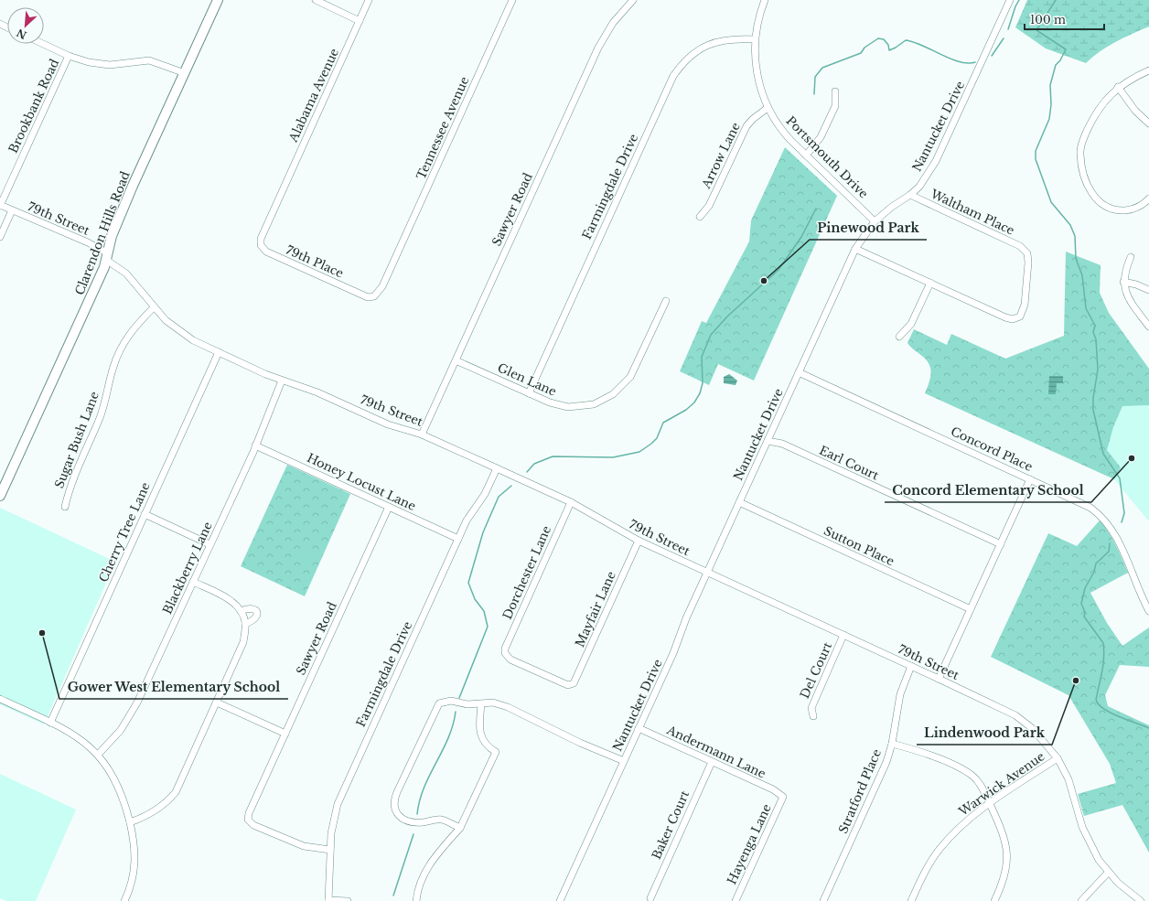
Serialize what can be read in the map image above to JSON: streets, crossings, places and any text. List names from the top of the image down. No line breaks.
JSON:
{"streets":{"street":["Alabama Avenue","Brookbank Road","Nantucket Drive","Tennessee Avenue","Arrow Lane","Portsmouth Drive","Farmingdale Drive","Sawyer Road","Waltham Place","79th Street","Clarendon Hills Road","79th Place","Glen Lane","Sugar Bush Lane","Concord Place","Earl Court","Honey Locust Lane","Cherry Tree Lane","Sutton Place","Blackberry Lane","Dorchester Lane","Mayfair Lane","Del Court","Andermann Lane","Warwick Avenue","Stratford Place","Baker Court","Hayenga Lane"]},"crossings":[["Alabama Avenue","79th Place"],["Brookbank Road","79th Street"],["Nantucket Drive","Portsmouth Drive"],["Nantucket Drive","Waltham Place"],["Nantucket Drive","79th Street"],["Nantucket Drive","Concord Place"],["Nantucket Drive","Earl Court"],["Nantucket Drive","Sutton Place"],["Nantucket Drive","Andermann Lane"],["Tennessee Avenue","79th Place"],["Arrow Lane","Portsmouth Drive"],["Portsmouth Drive","Farmingdale Drive"],["Farmingdale Drive","Sawyer Road"],["Farmingdale Drive","79th Street"],["Farmingdale Drive","Glen Lane"],["Farmingdale Drive","Honey Locust Lane"],["Sawyer Road","79th Street"],["Sawyer Road","Glen Lane"],["Sawyer Road","Honey Locust Lane"],["79th Street","Clarendon Hills Road"],["79th Street","Sugar Bush Lane"],["79th Street","Cherry Tree Lane"],["79th Street","Blackberry Lane"],["79th Street","Dorchester Lane"],["79th Street","Mayfair Lane"],["79th Street","Del Court"],["79th Street","Warwick Avenue"],["79th Street","Stratford Place"],["Honey Locust Lane","Blackberry Lane"],["Dorchester Lane","Mayfair Lane"],["Andermann Lane","Baker Court"],["Andermann Lane","Hayenga Lane"]],"places":["Pinewood Park","Concord Elementary School","Gower West Elementary School","Lindenwood Park"],"scale_bar":"100 m","north":"bottom left"}
